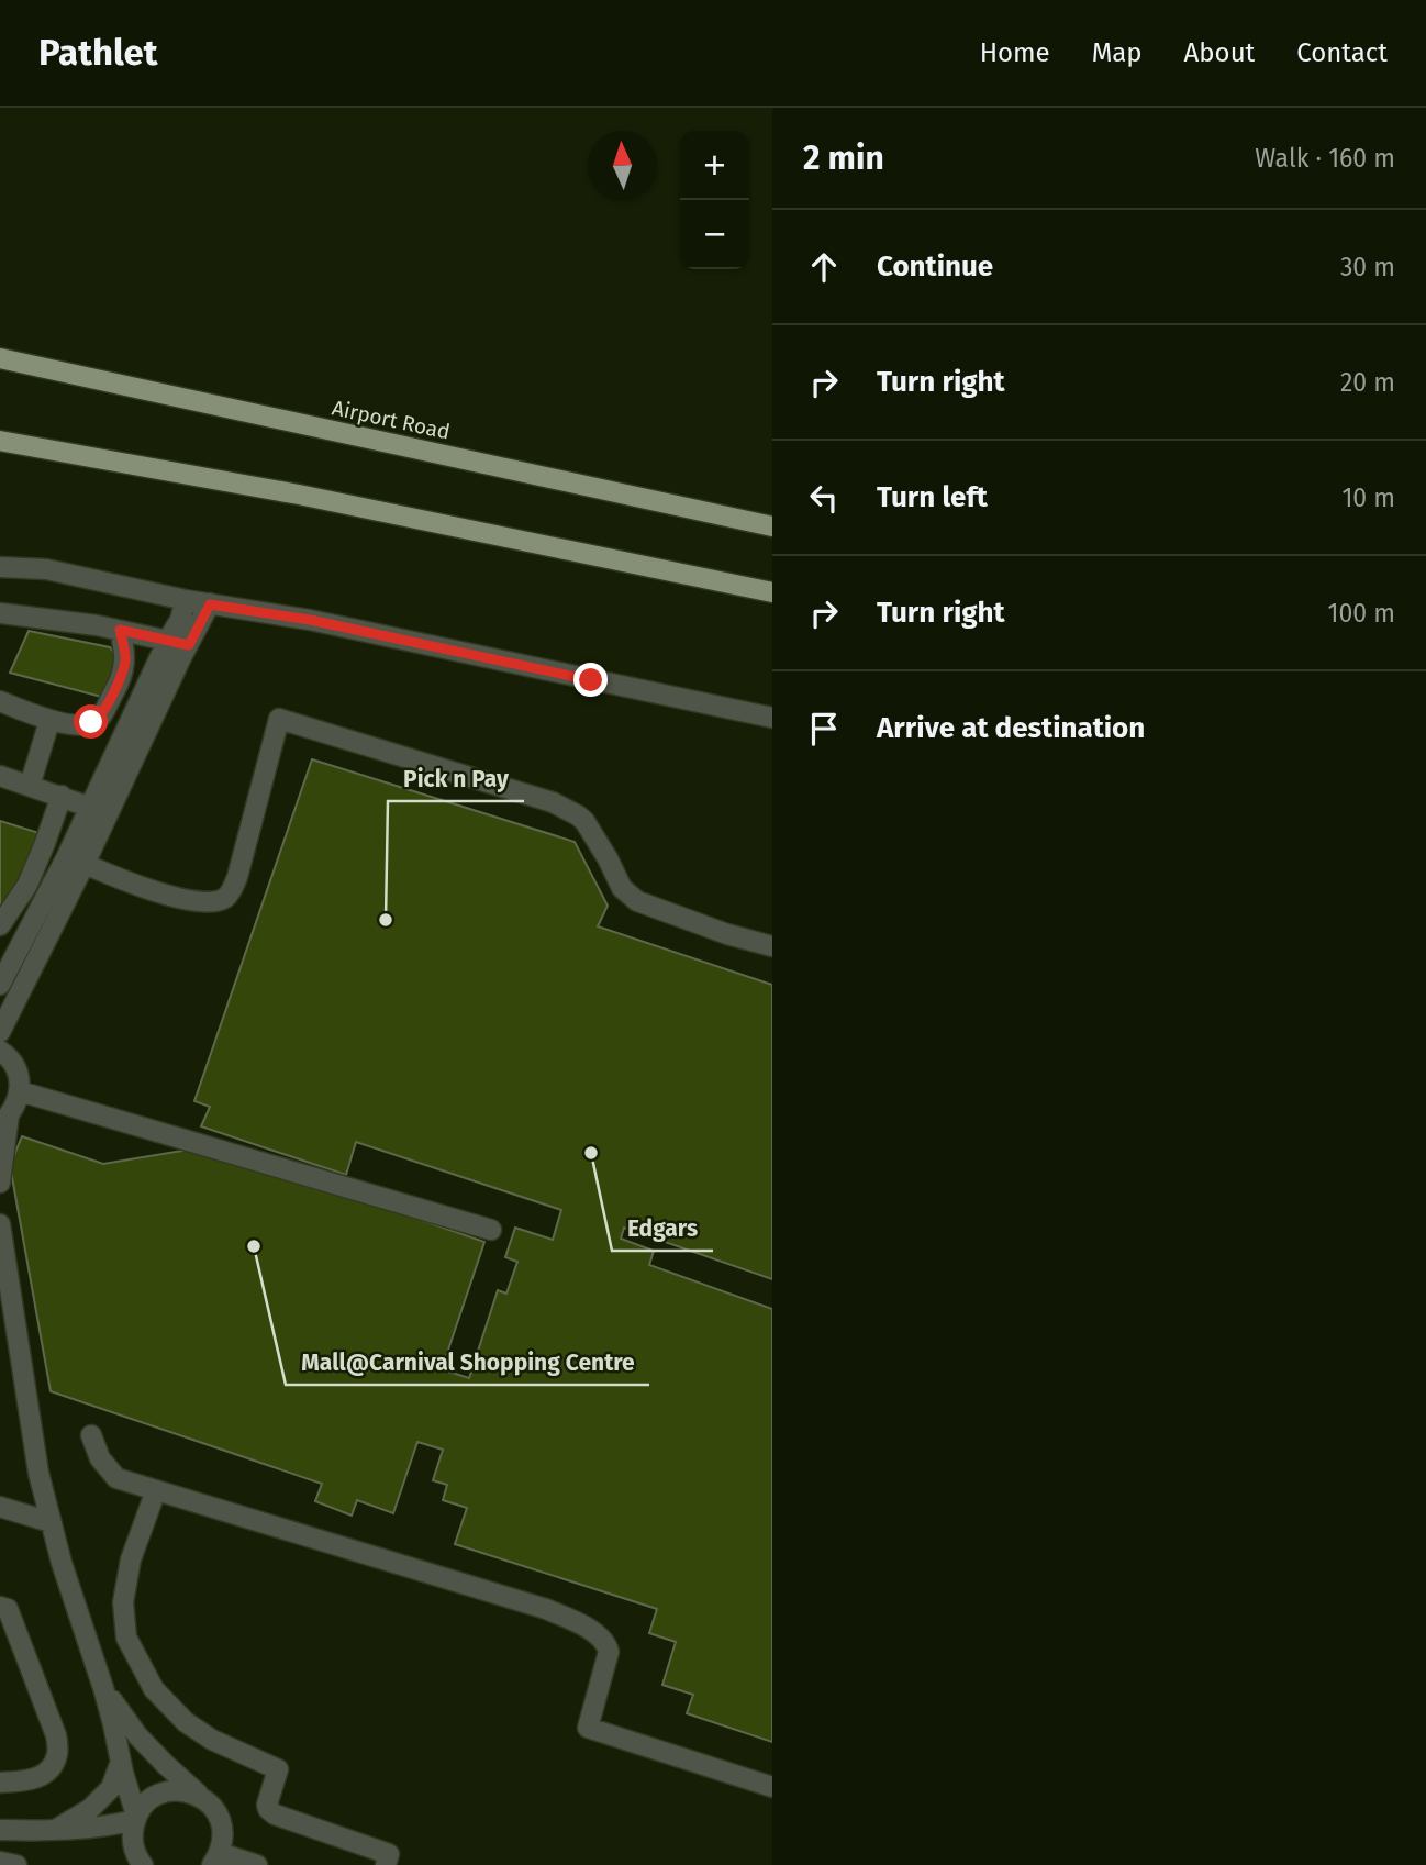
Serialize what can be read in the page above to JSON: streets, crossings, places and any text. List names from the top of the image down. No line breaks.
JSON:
{"streets":{"main road":["Airport Road"]},"places":["Pick n Pay","Edgars","Mall@Carnival Shopping Centre"],"north":"top","page":{"header":"Pathlet","nav":["Home","Map","About","Contact"],"heading":["2 min","Walk · 160 m"],"map_buttons":["+","−"],"list":[["Continue","30 m"],["Turn right","20 m"],["Turn left","10 m"],["Turn right","100 m"],"Arrive at destination"]}}
